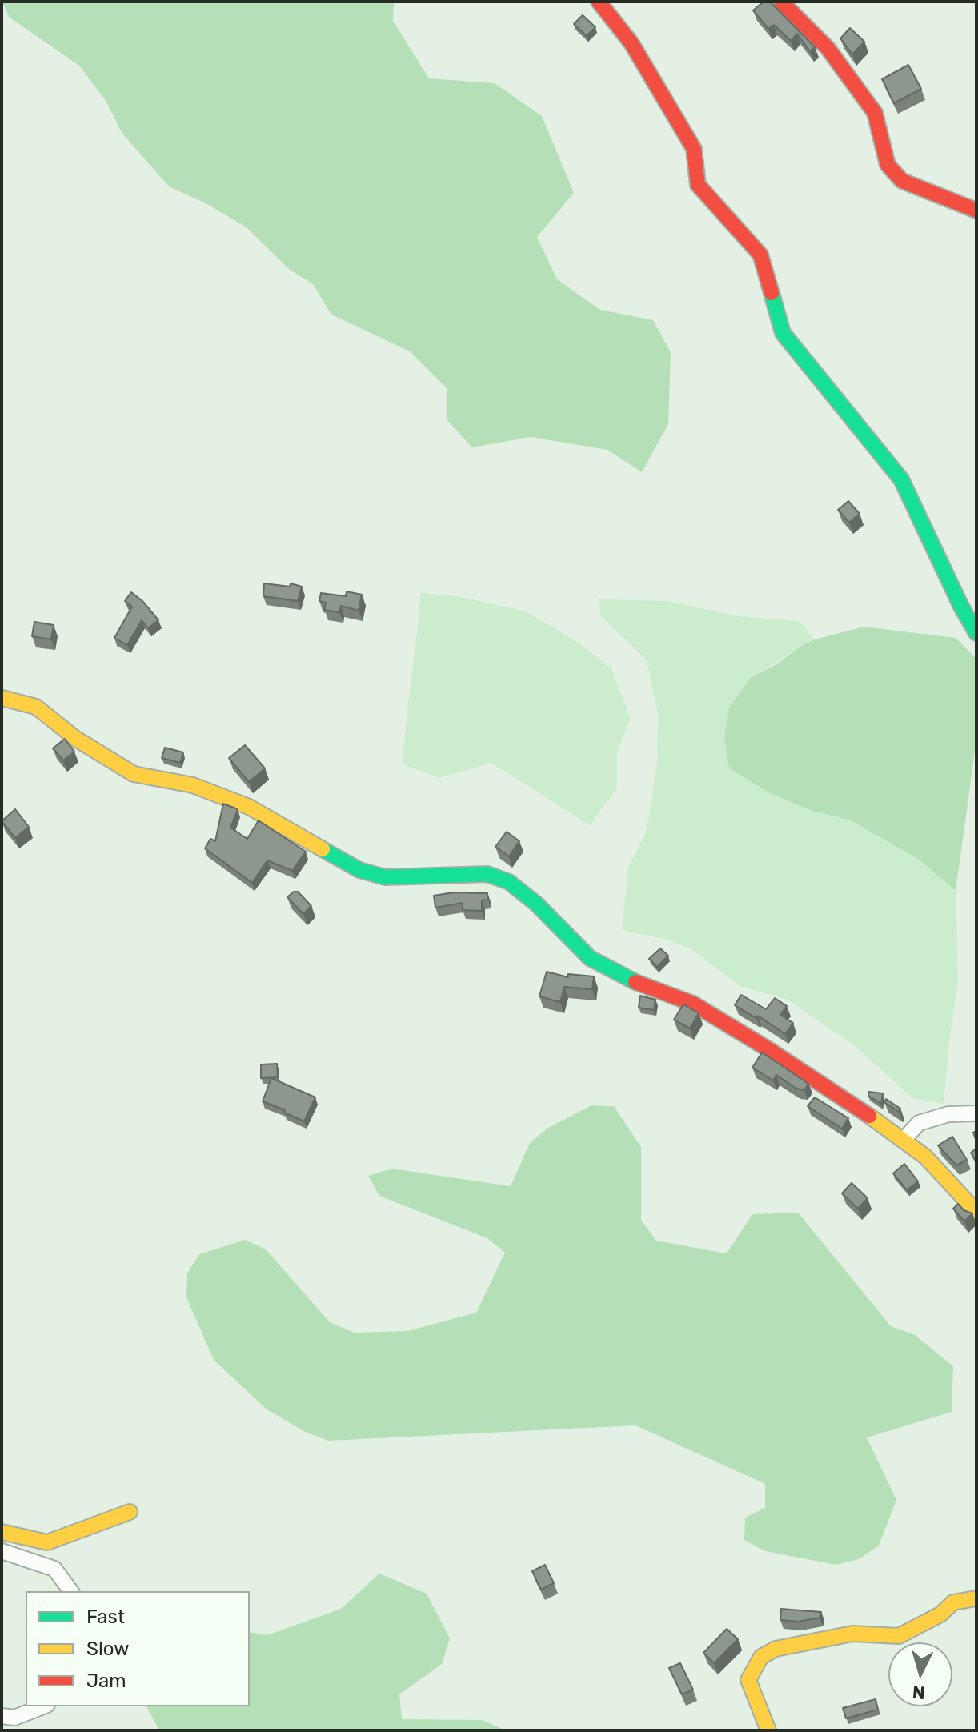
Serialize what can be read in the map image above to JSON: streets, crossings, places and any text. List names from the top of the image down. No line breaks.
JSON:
{"legend":["Fast","Slow","Jam"],"north":"bottom"}
